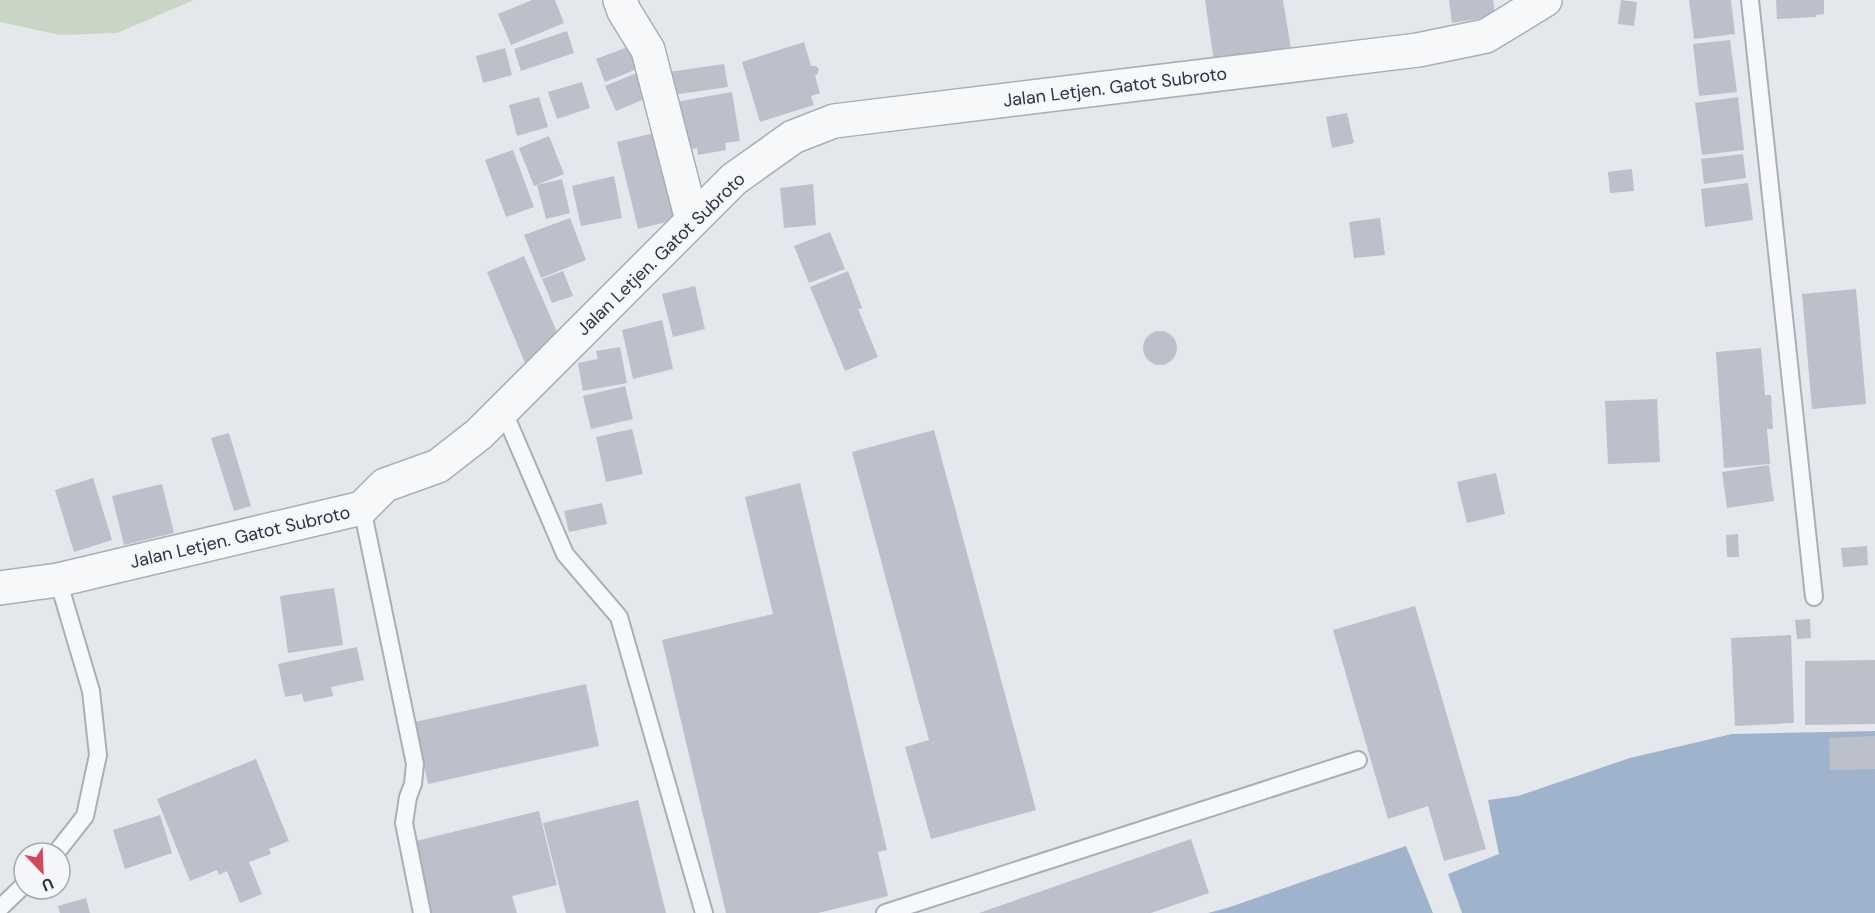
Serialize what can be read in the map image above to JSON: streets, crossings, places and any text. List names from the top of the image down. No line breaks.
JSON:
{"streets":{"street":["Jalan Letjen. Gatot Subroto"]},"north":"bottom right"}
